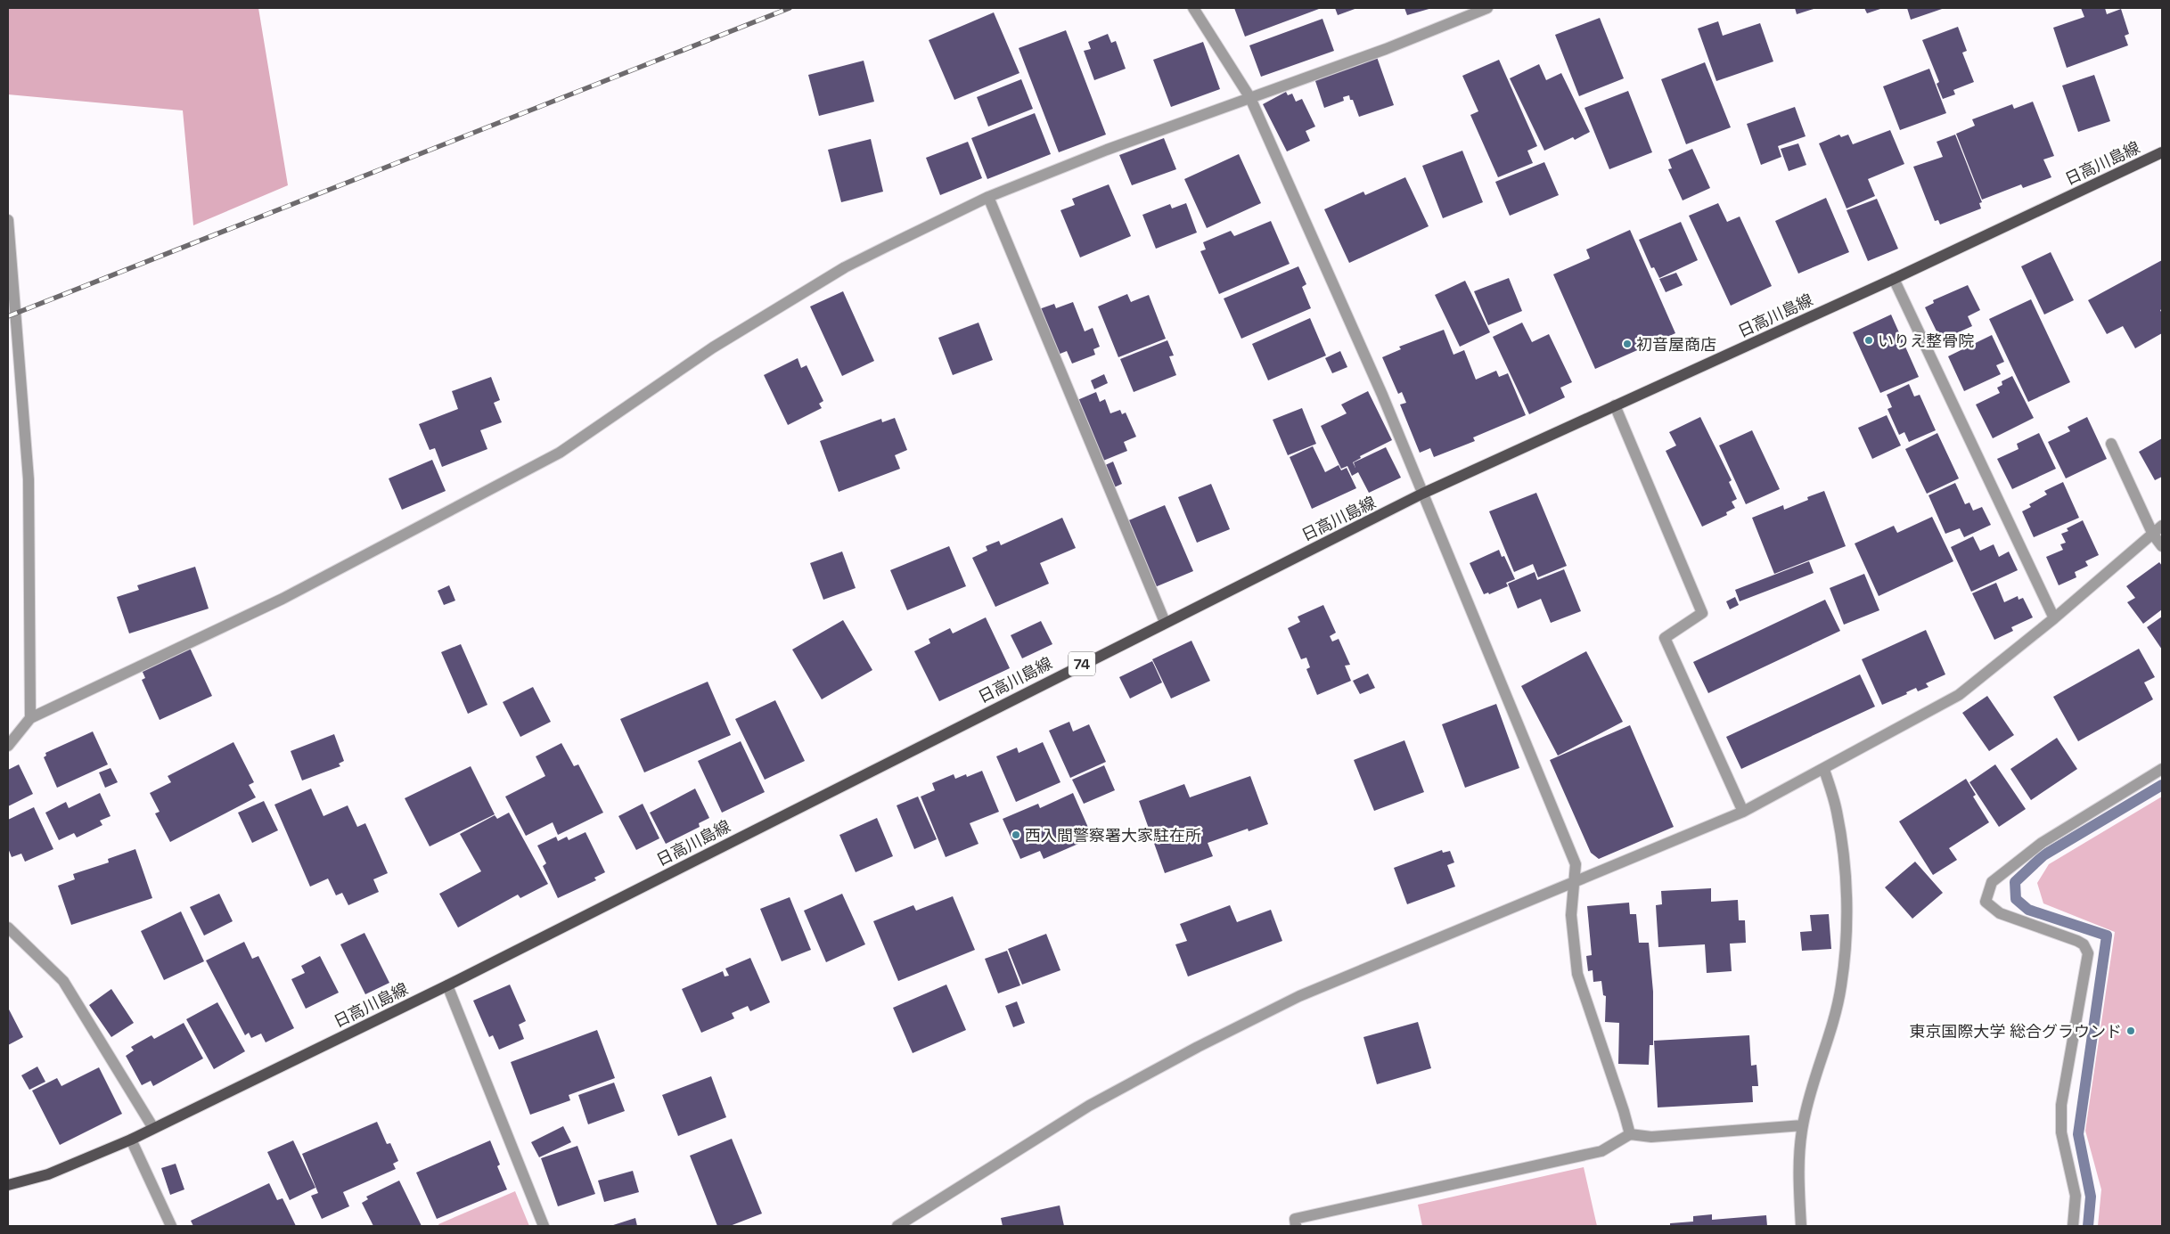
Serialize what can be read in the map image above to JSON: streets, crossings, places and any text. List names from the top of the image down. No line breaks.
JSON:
{"streets":{"main road":["日高川島線","74"]},"places":["いりえ整骨院","初音屋商店","西入間警察署大家駐在所","東京国際大学 総合グラウンド"]}
